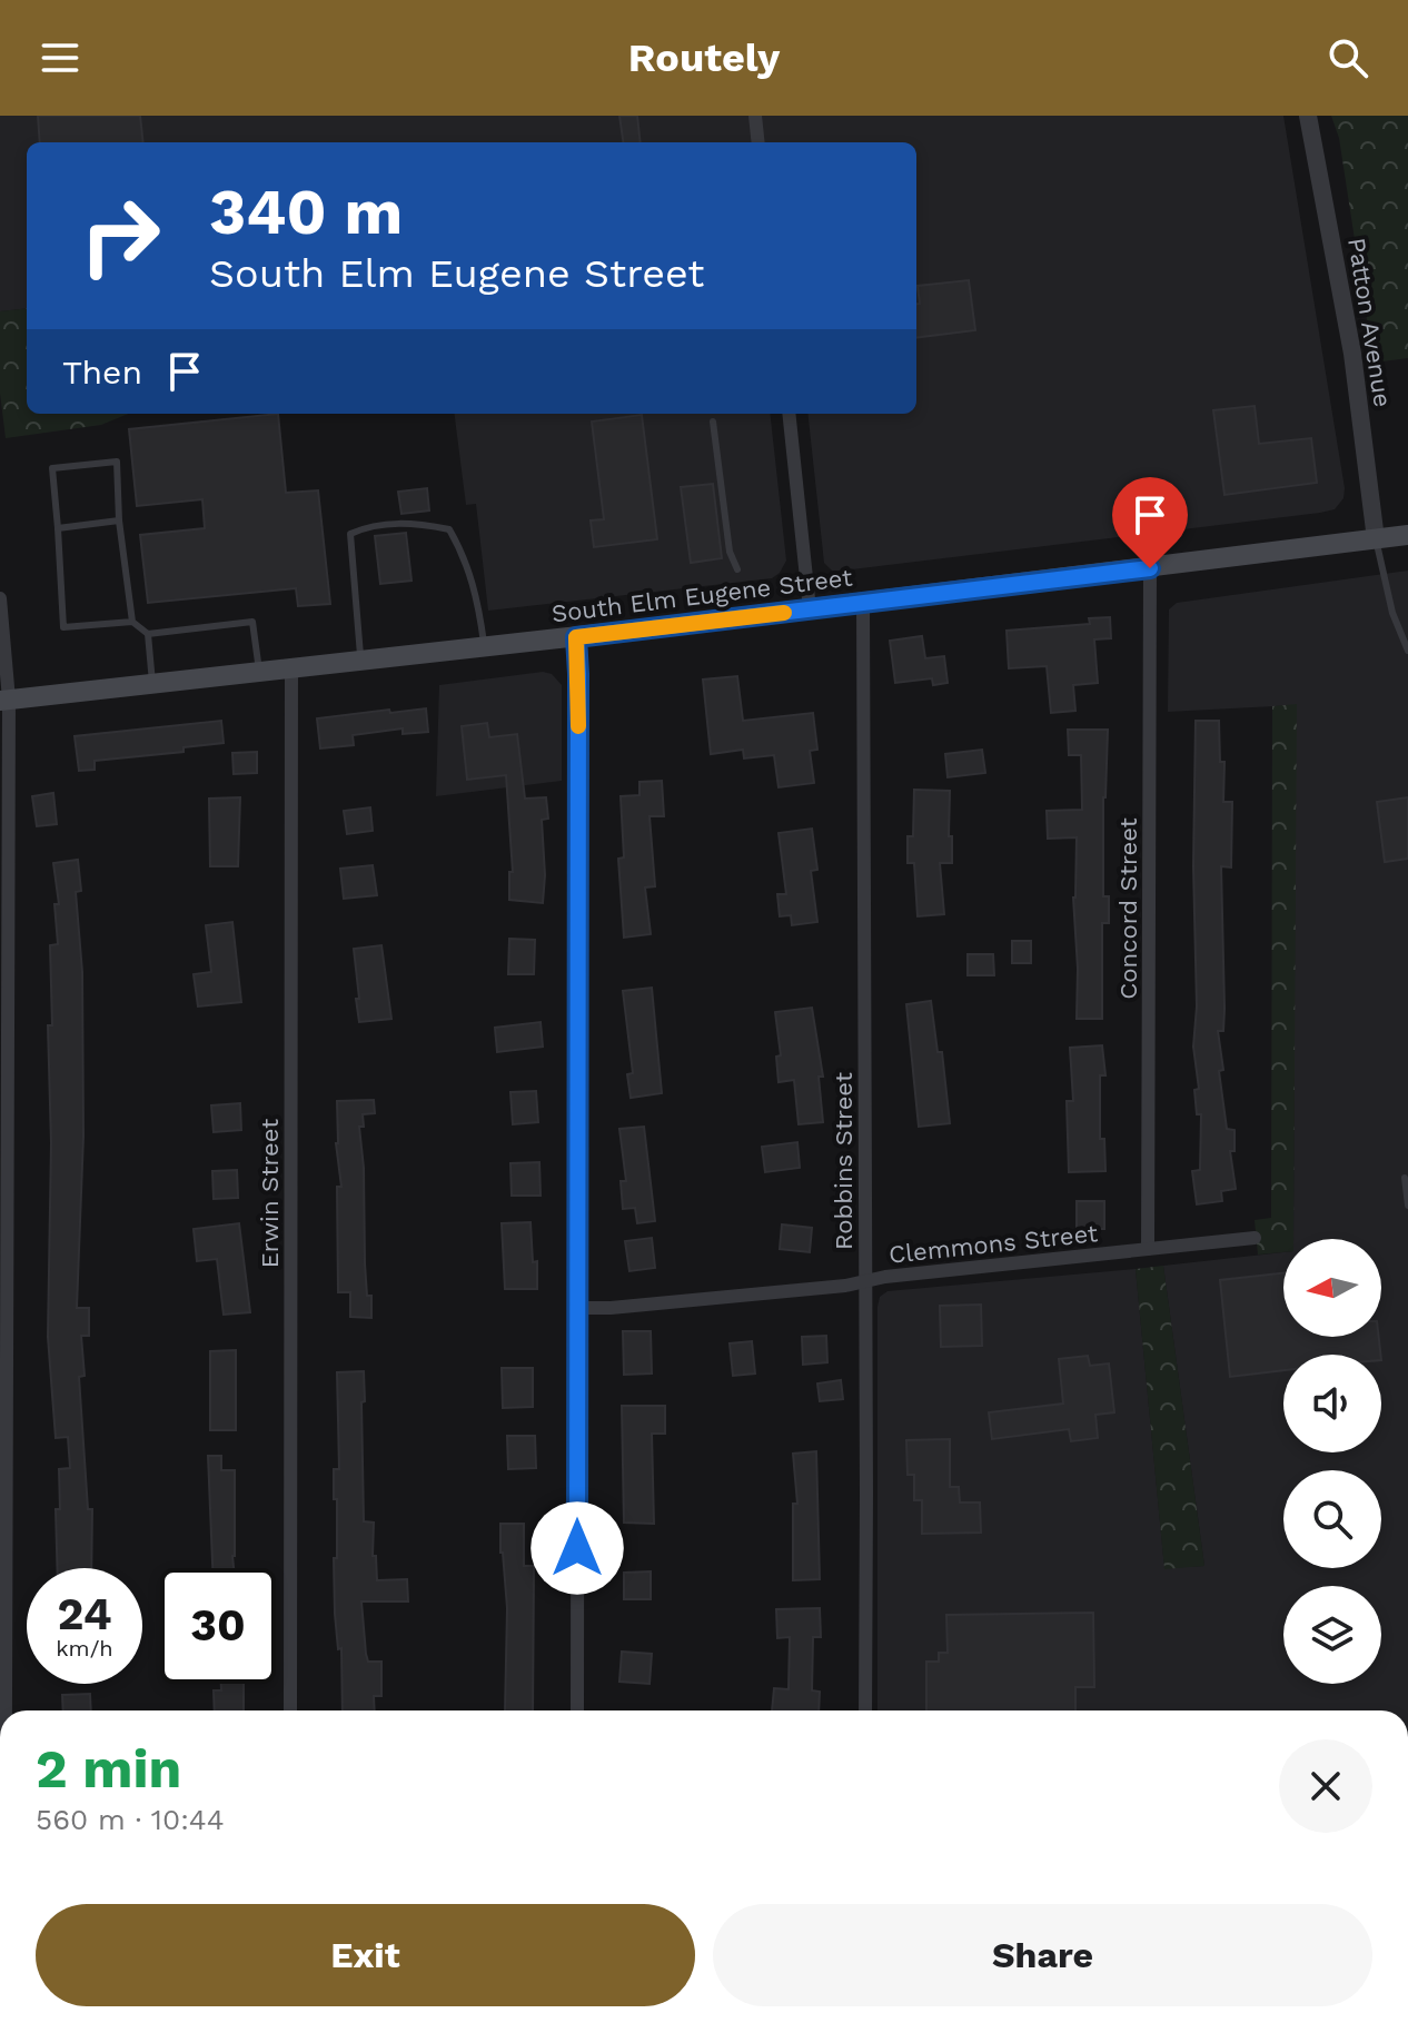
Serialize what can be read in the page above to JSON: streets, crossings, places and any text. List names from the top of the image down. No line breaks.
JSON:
{"streets":{"main road":["South Elm Eugene Street"],"street":["Patton Avenue","Concord Street","Robbins Street","Erwin Street","Clemmons Street"]},"crossings":[["Patton Avenue","South Elm Eugene Street"],["South Elm Eugene Street","Concord Street"],["South Elm Eugene Street","Robbins Street"],["South Elm Eugene Street","Erwin Street"],["Concord Street","Clemmons Street"],["Robbins Street","Clemmons Street"]],"north":"left","page":{"header":"Routely","turn":["340 m","South Elm Eugene Street"],"then":"Then","speed":"24 km/h","limit":"30","heading":["2 min","560 m · 10:44"],"buttons":["Exit","Share"]}}
